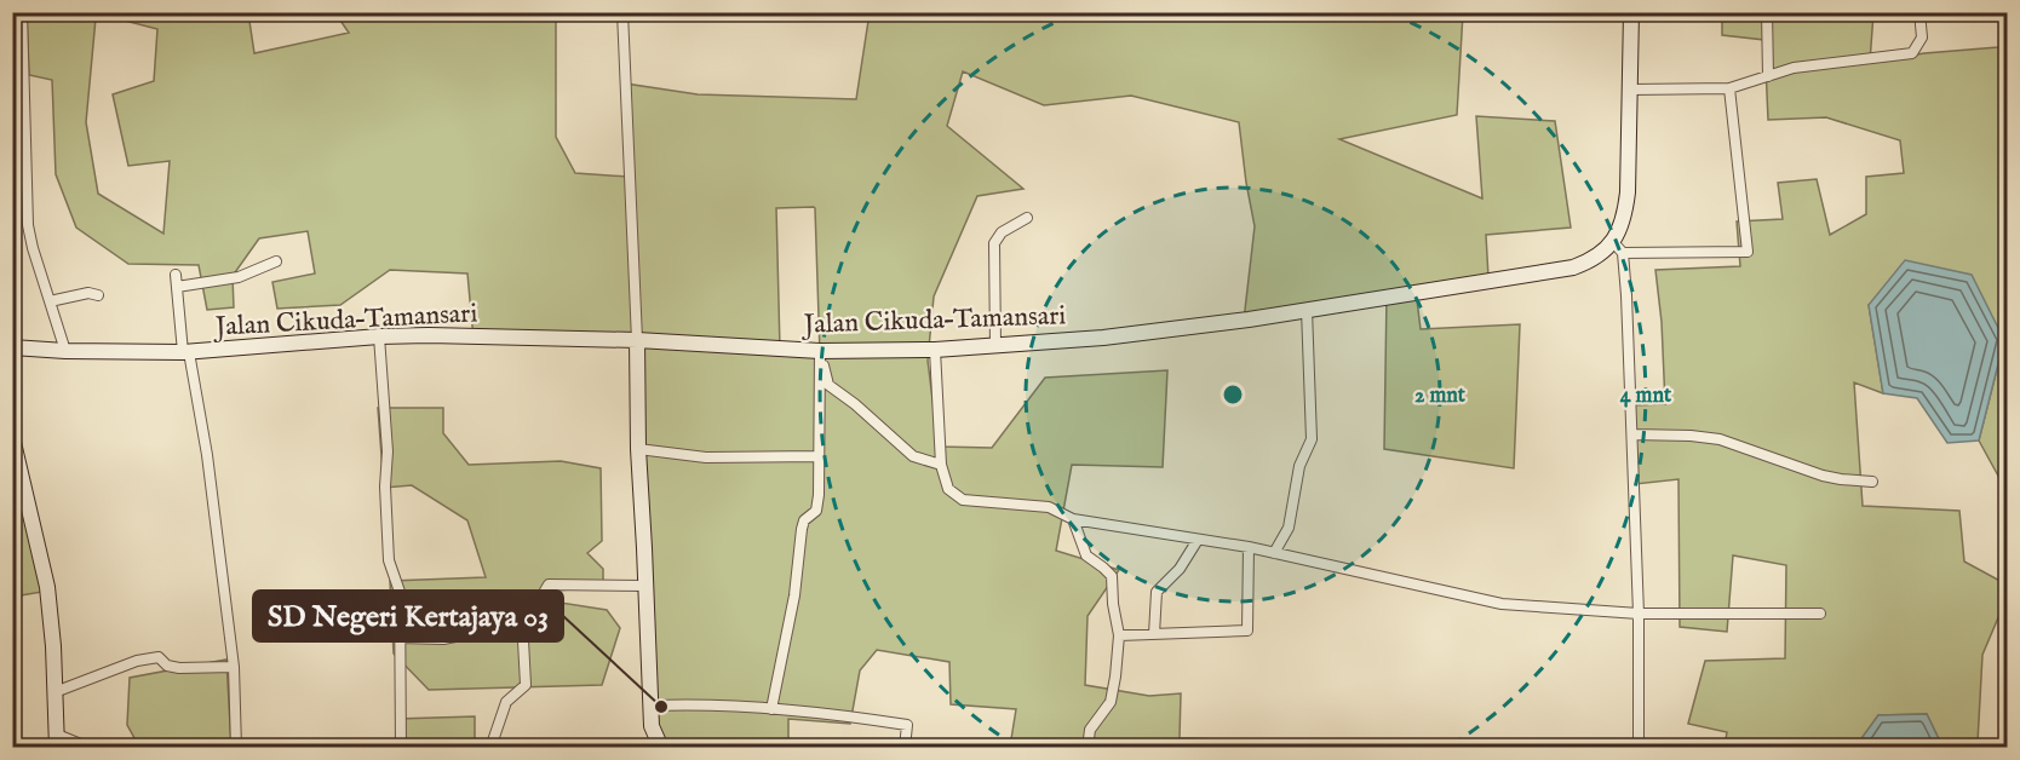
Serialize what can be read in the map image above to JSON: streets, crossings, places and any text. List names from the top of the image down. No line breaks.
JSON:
{"streets":{"street":["Jalan Cikuda–Tamansari"]},"places":["SD Negeri Kertajaya 03"],"rings":["2 mnt","4 mnt"]}
